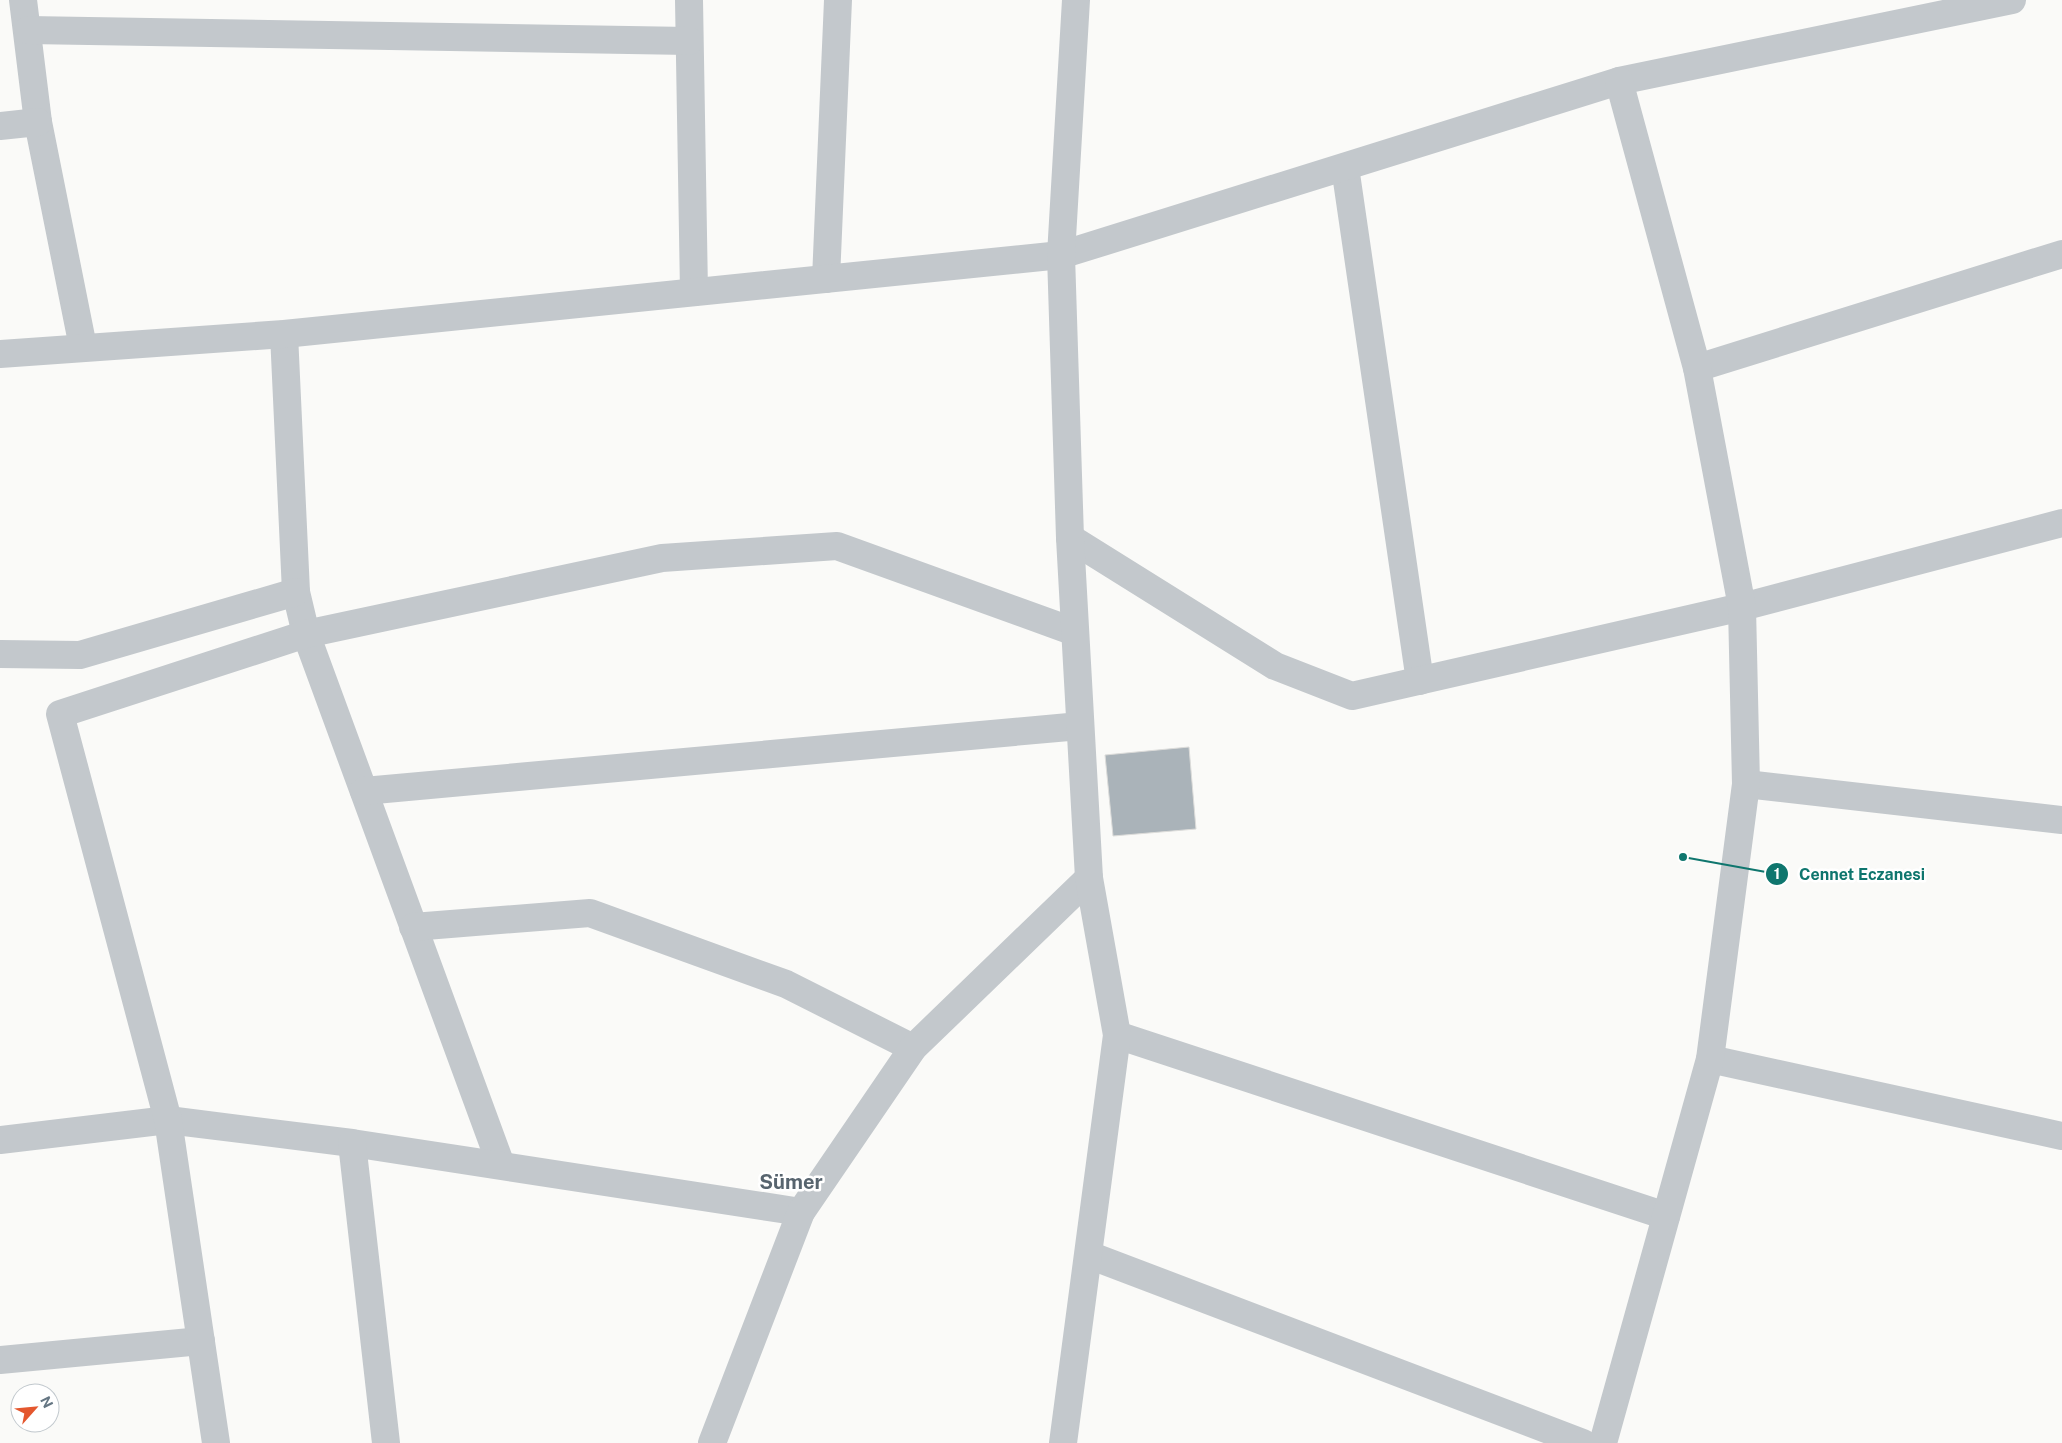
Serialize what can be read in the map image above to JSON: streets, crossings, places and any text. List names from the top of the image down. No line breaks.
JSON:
{"districts":["Sümer"],"places":["Cennet Eczanesi"],"north":"top right"}
